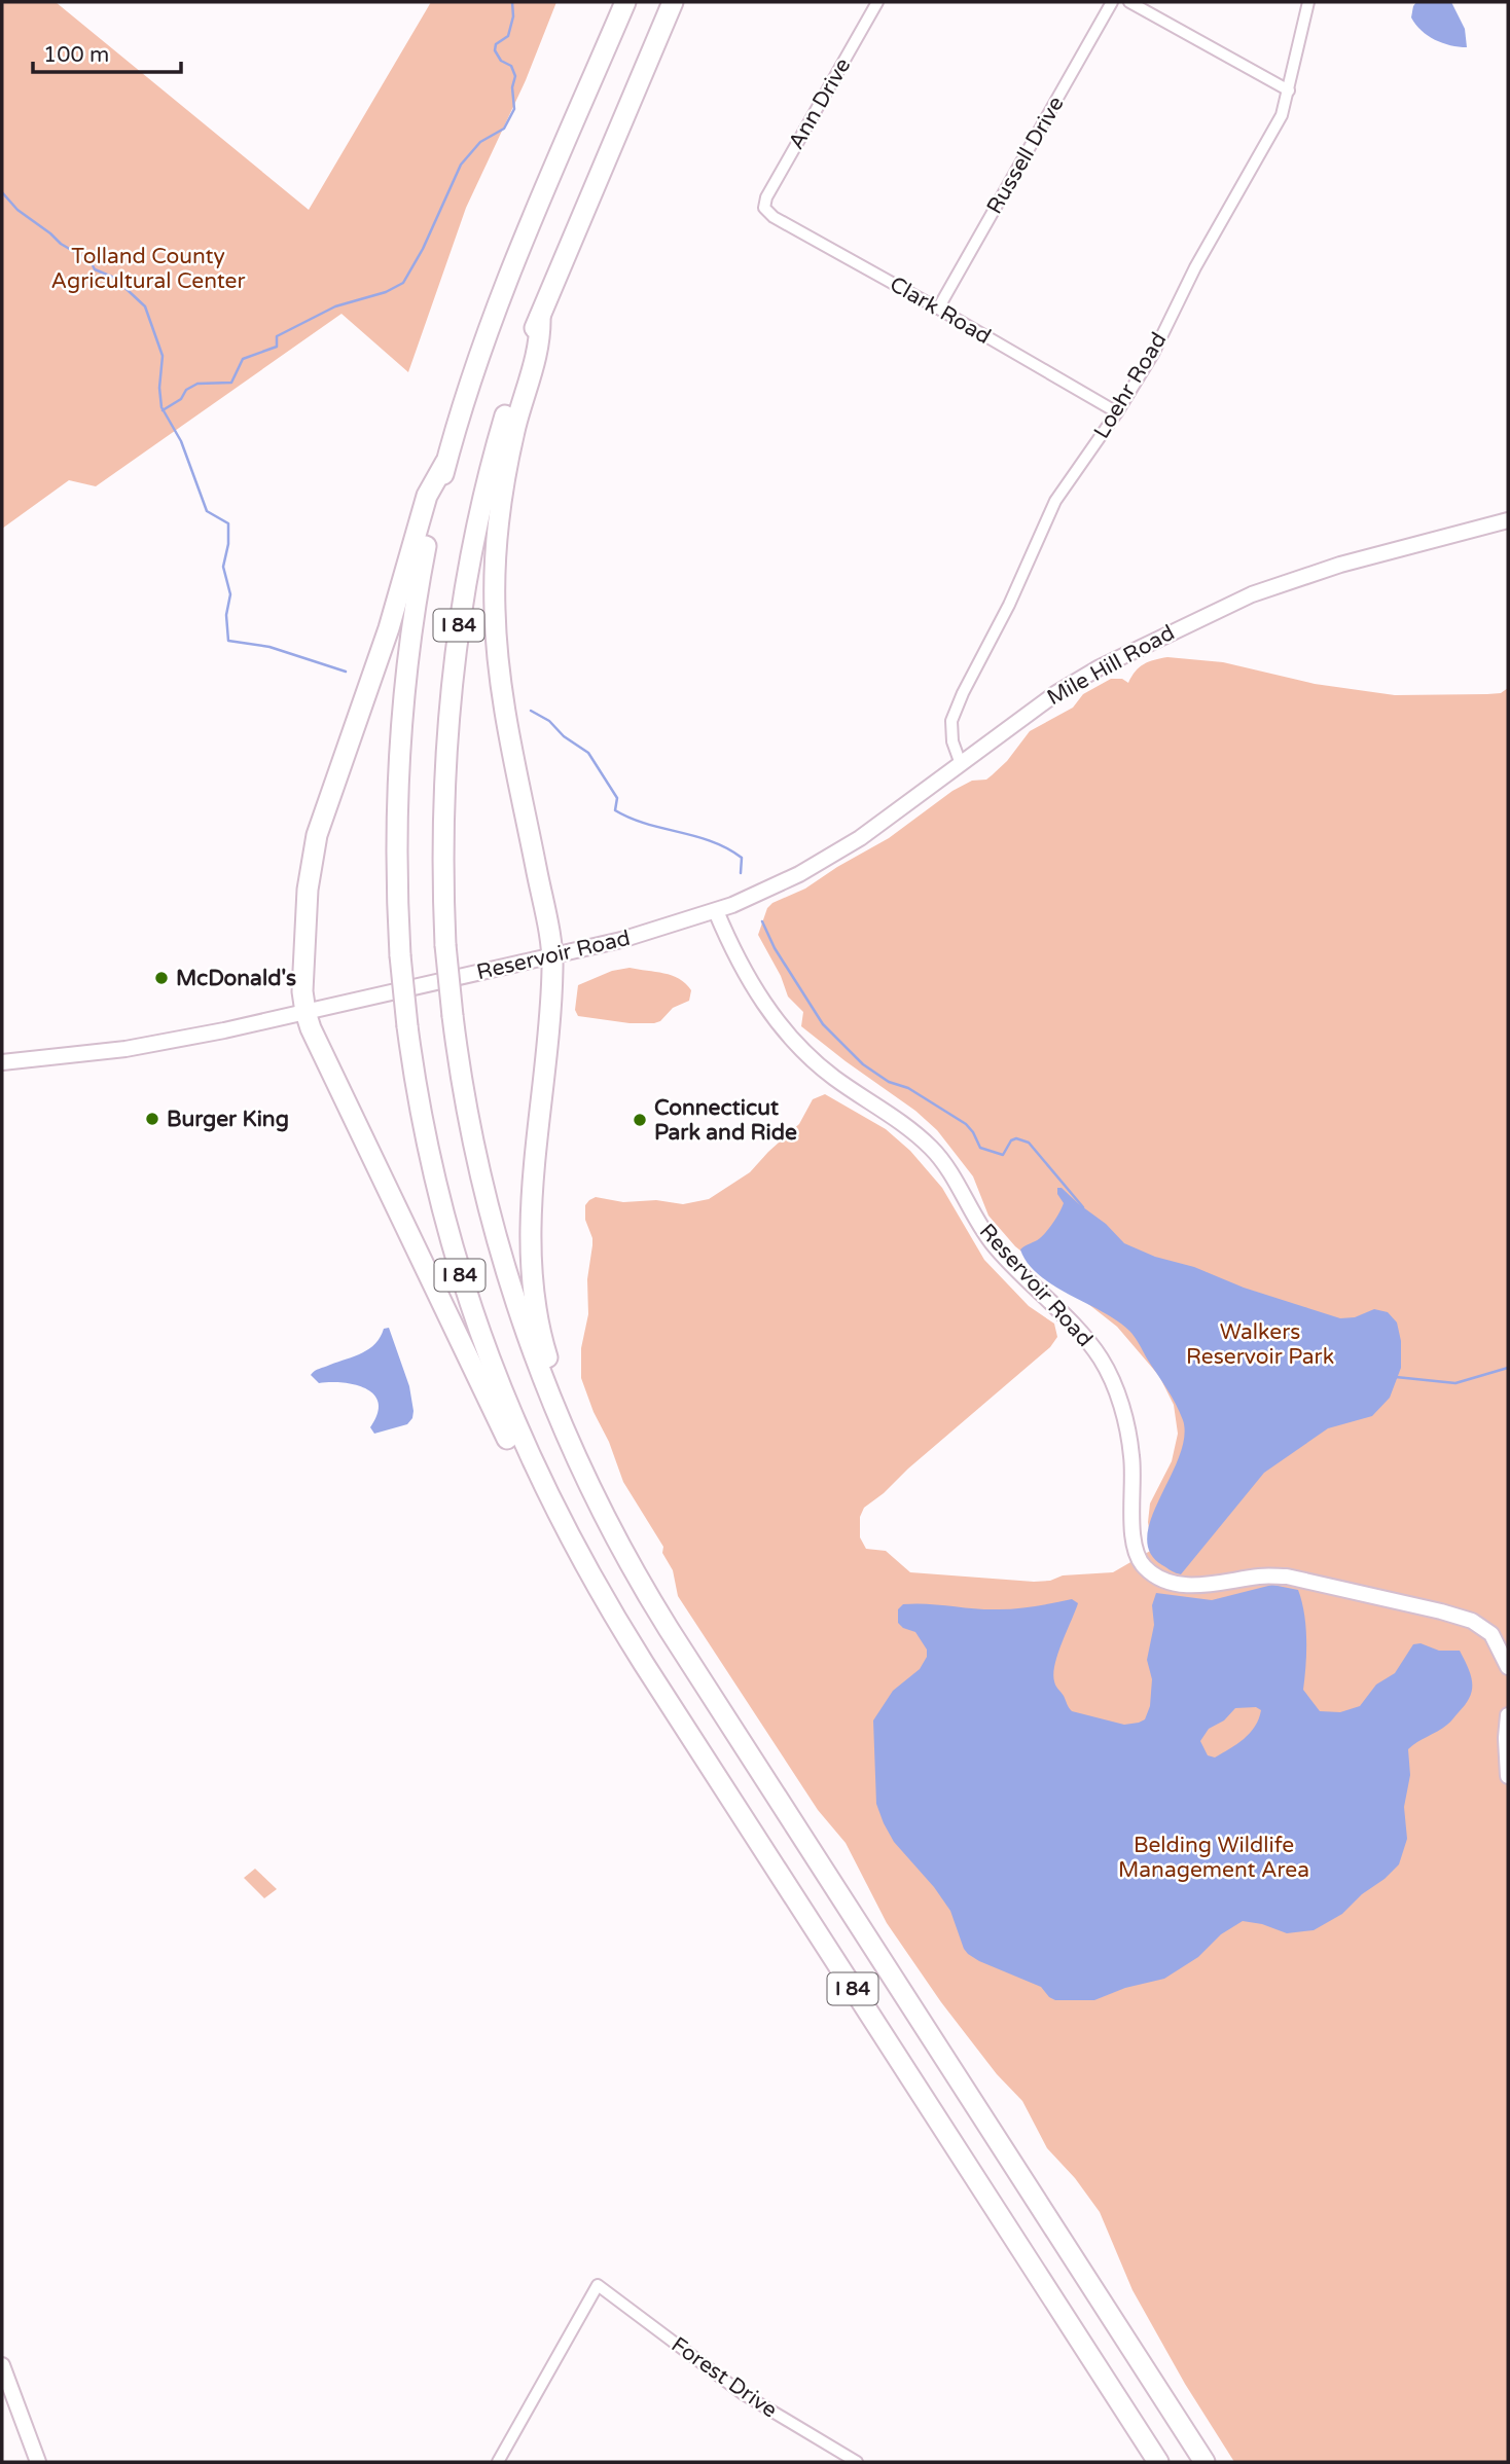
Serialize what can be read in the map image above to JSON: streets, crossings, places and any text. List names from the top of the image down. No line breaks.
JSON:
{"streets":{"highway":["I 84"],"main road":["Mile Hill Road","Reservoir Road"],"street":["Ann Drive","Russell Drive","Clark Road","Loehr Road","Forest Drive"]},"crossings":[["Ann Drive","Clark Road"],["Russell Drive","Clark Road"],["Clark Road","Loehr Road"],["Loehr Road","Mile Hill Road"],["Mile Hill Road","Reservoir Road"]],"parks":["Tolland County Agricultural Center","Walkers Reservoir Park","Belding Wildlife Management Area"],"places":["McDonald's","Burger King","Connecticut Park and Ride"],"scale_bar":"100 m"}
